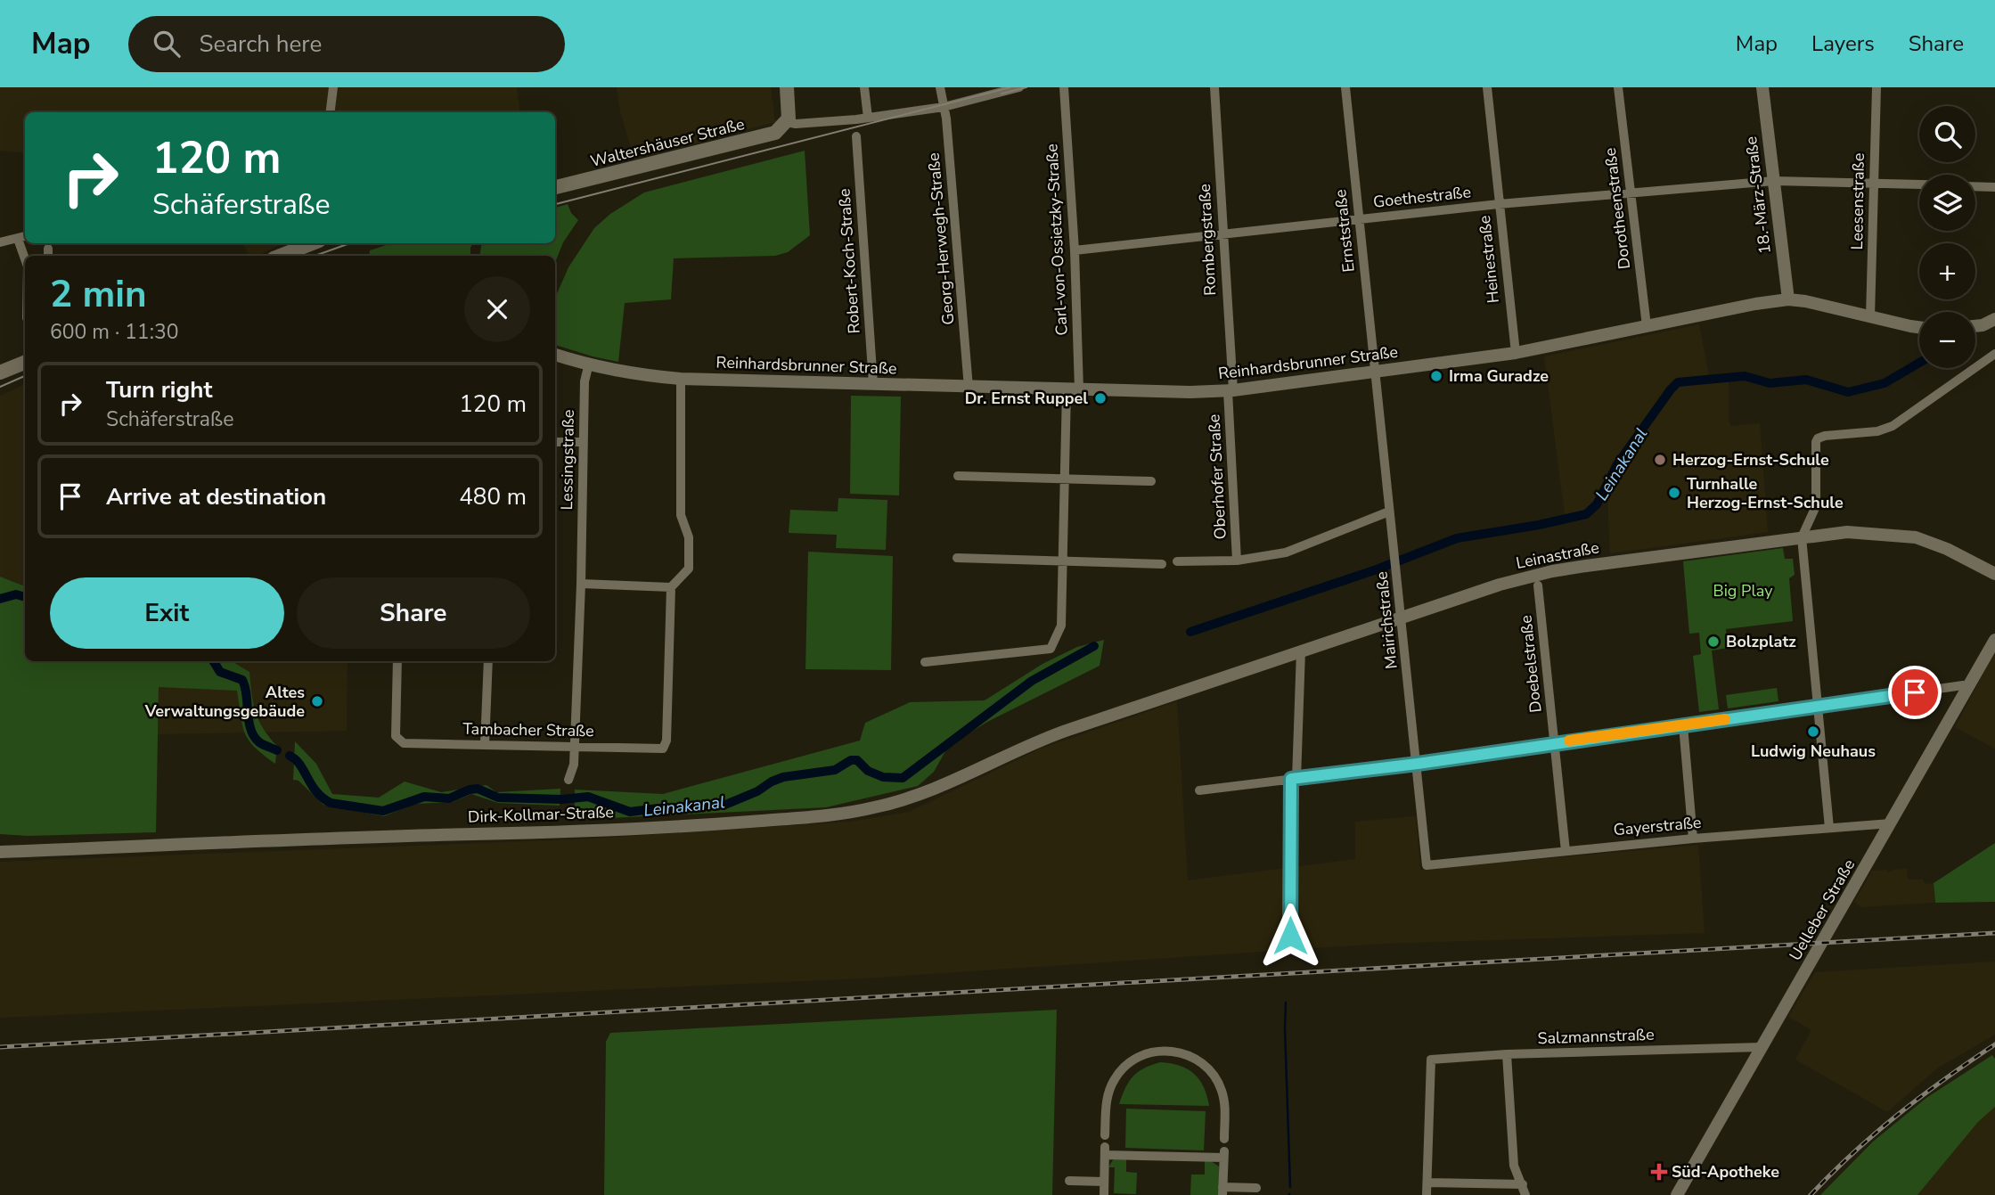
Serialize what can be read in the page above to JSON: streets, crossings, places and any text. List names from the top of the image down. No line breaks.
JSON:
{"streets":{"main road":["Waltershäuser Straße"],"street":["18.-März-Straße","Goethestraße","Leesenstraße","Dorotheenstraße","Ernststraße","Georg-Herwegh-Straße","Carl-von-Ossietzky-Straße","Rombergstraße","Heinestraße","Robert-Koch-Straße","Reinhardsbrunner Straße","Lessingstraße","Oberhofer Straße","Leinastraße","Mairichstraße","Doebelstraße","Tambacher Straße","Dirk-Kollmar-Straße","Gayerstraße","Uelleber Straße","Salzmannstraße"]},"crossings":[["18.-März-Straße","Goethestraße"],["18.-März-Straße","Reinhardsbrunner Straße"],["Goethestraße","Leesenstraße"],["Goethestraße","Dorotheenstraße"],["Goethestraße","Ernststraße"],["Goethestraße","Carl-von-Ossietzky-Straße"],["Goethestraße","Rombergstraße"],["Goethestraße","Heinestraße"],["Leesenstraße","Reinhardsbrunner Straße"],["Dorotheenstraße","Reinhardsbrunner Straße"],["Ernststraße","Reinhardsbrunner Straße"],["Ernststraße","Mairichstraße"],["Georg-Herwegh-Straße","Reinhardsbrunner Straße"],["Carl-von-Ossietzky-Straße","Reinhardsbrunner Straße"],["Rombergstraße","Reinhardsbrunner Straße"],["Rombergstraße","Oberhofer Straße"],["Heinestraße","Reinhardsbrunner Straße"],["Robert-Koch-Straße","Reinhardsbrunner Straße"],["Reinhardsbrunner Straße","Lessingstraße"],["Reinhardsbrunner Straße","Oberhofer Straße"],["Reinhardsbrunner Straße","Mairichstraße"],["Lessingstraße","Tambacher Straße"],["Leinastraße","Mairichstraße"],["Leinastraße","Dirk-Kollmar-Straße"],["Mairichstraße","Gayerstraße"],["Doebelstraße","Gayerstraße"],["Gayerstraße","Uelleber Straße"],["Uelleber Straße","Salzmannstraße"]],"water":["Leinakanal"],"parks":["Big Play"],"places":{"other":["Irma Guradze","Dr. Ernst Ruppel","Herzog-Ernst-Schule","Turnhalle Herzog-Ernst-Schule","Bolzplatz","Altes Verwaltungsgebäude","Ludwig Neuhaus"],"health":["Süd-Apotheke"]},"page":{"header":"Map","search":"Search here","nav":["Map","Layers","Share"],"map_buttons":["+","−"],"turn":["120 m","Schäferstraße"],"heading":["2 min","600 m · 11:30"],"list":[{"name":"Turn right","note":"Schäferstraße","value":"120 m"},{"name":"Arrive at destination","value":"480 m"}],"buttons":["Exit","Share"]}}
